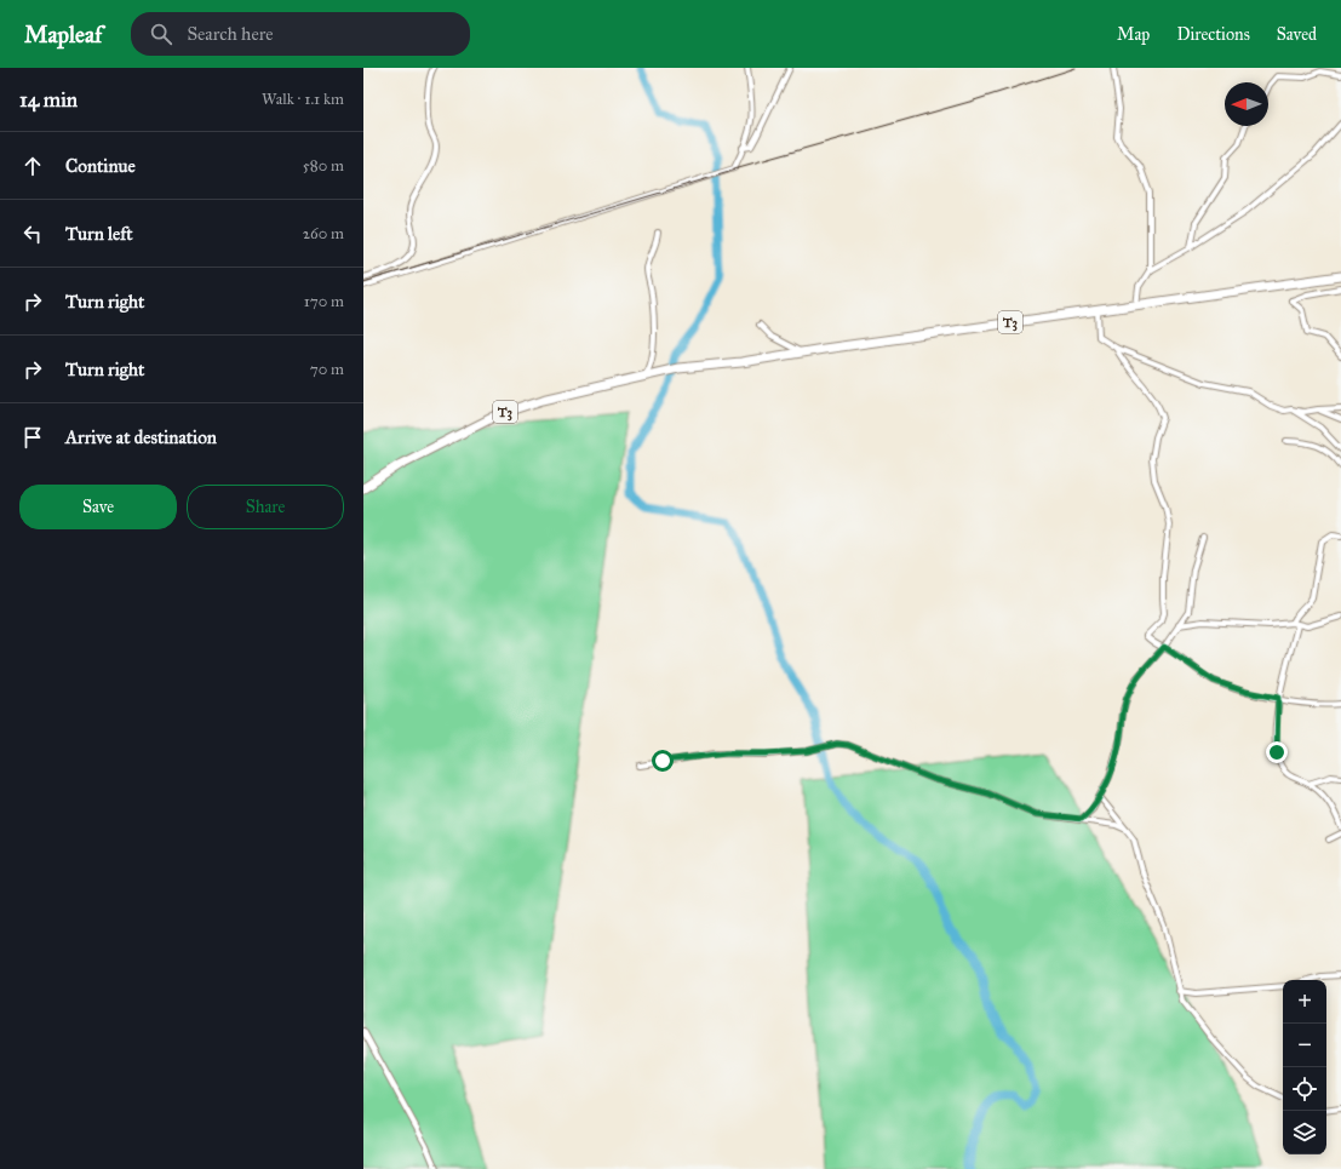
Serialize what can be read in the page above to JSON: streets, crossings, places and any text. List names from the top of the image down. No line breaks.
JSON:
{"streets":{"highway":["T3"]},"north":"left","page":{"header":"Mapleaf","search":"Search here","nav":["Map","Directions","Saved"],"heading":["14 min","Walk · 1.1 km"],"list":[["Continue","580 m"],["Turn left","260 m"],["Turn right","170 m"],["Turn right","70 m"],"Arrive at destination"],"buttons":["Save","Share"],"map_buttons":["+","−"]}}
